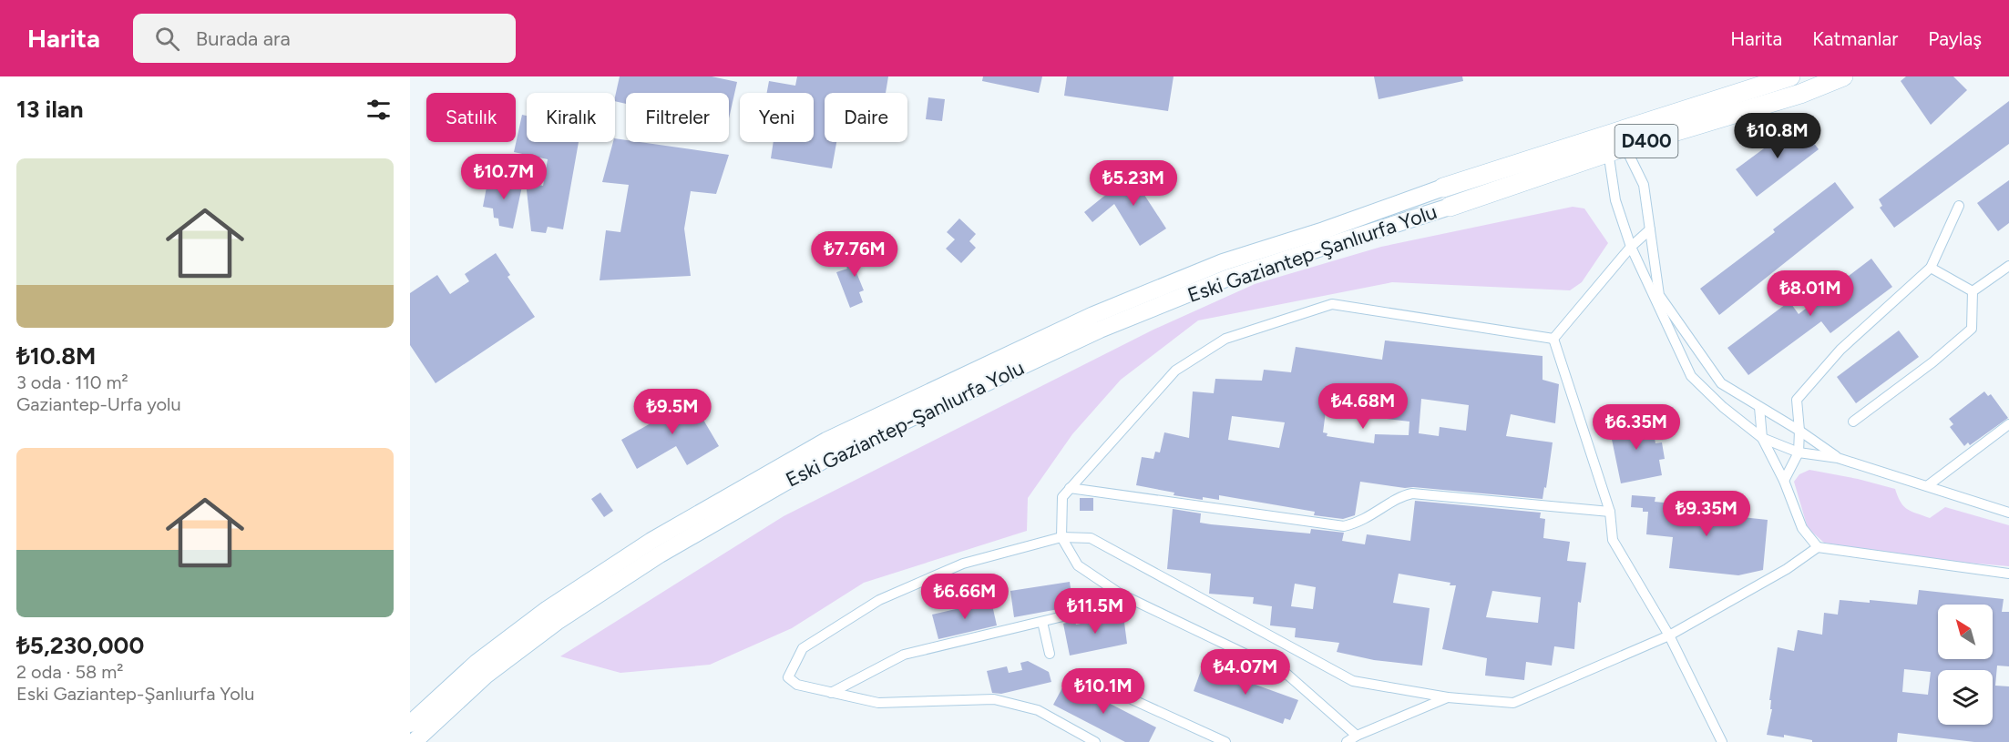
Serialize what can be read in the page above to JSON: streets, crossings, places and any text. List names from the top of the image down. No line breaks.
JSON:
{"streets":{"highway":["D400"],"main road":["Eski Gaziantep-Şanlıurfa Yolu"]},"crossings":[["D400","Eski Gaziantep-Şanlıurfa Yolu"]],"north":"top left","page":{"header":"Harita","search":"Burada ara","nav":["Harita","Katmanlar","Paylaş"],"heading":"13 ilan","chip":["Satılık","Kiralık","Filtreler","Yeni","Daire"],"price":["₺10.8M","₺10.7M","₺5.23M","₺7.76M","₺8.01M","₺4.68M","₺9.5M","₺6.35M","₺9.35M","₺6.66M","₺11.5M","₺4.07M","₺10.1M"],"list":[{"name":"₺10.8M","note":"3 oda · 110 m² · Gaziantep-Urfa yolu"},{"name":"₺5,230,000","note":"2 oda · 58 m² · Eski Gaziantep-Şanlıurfa Yolu"}]}}
